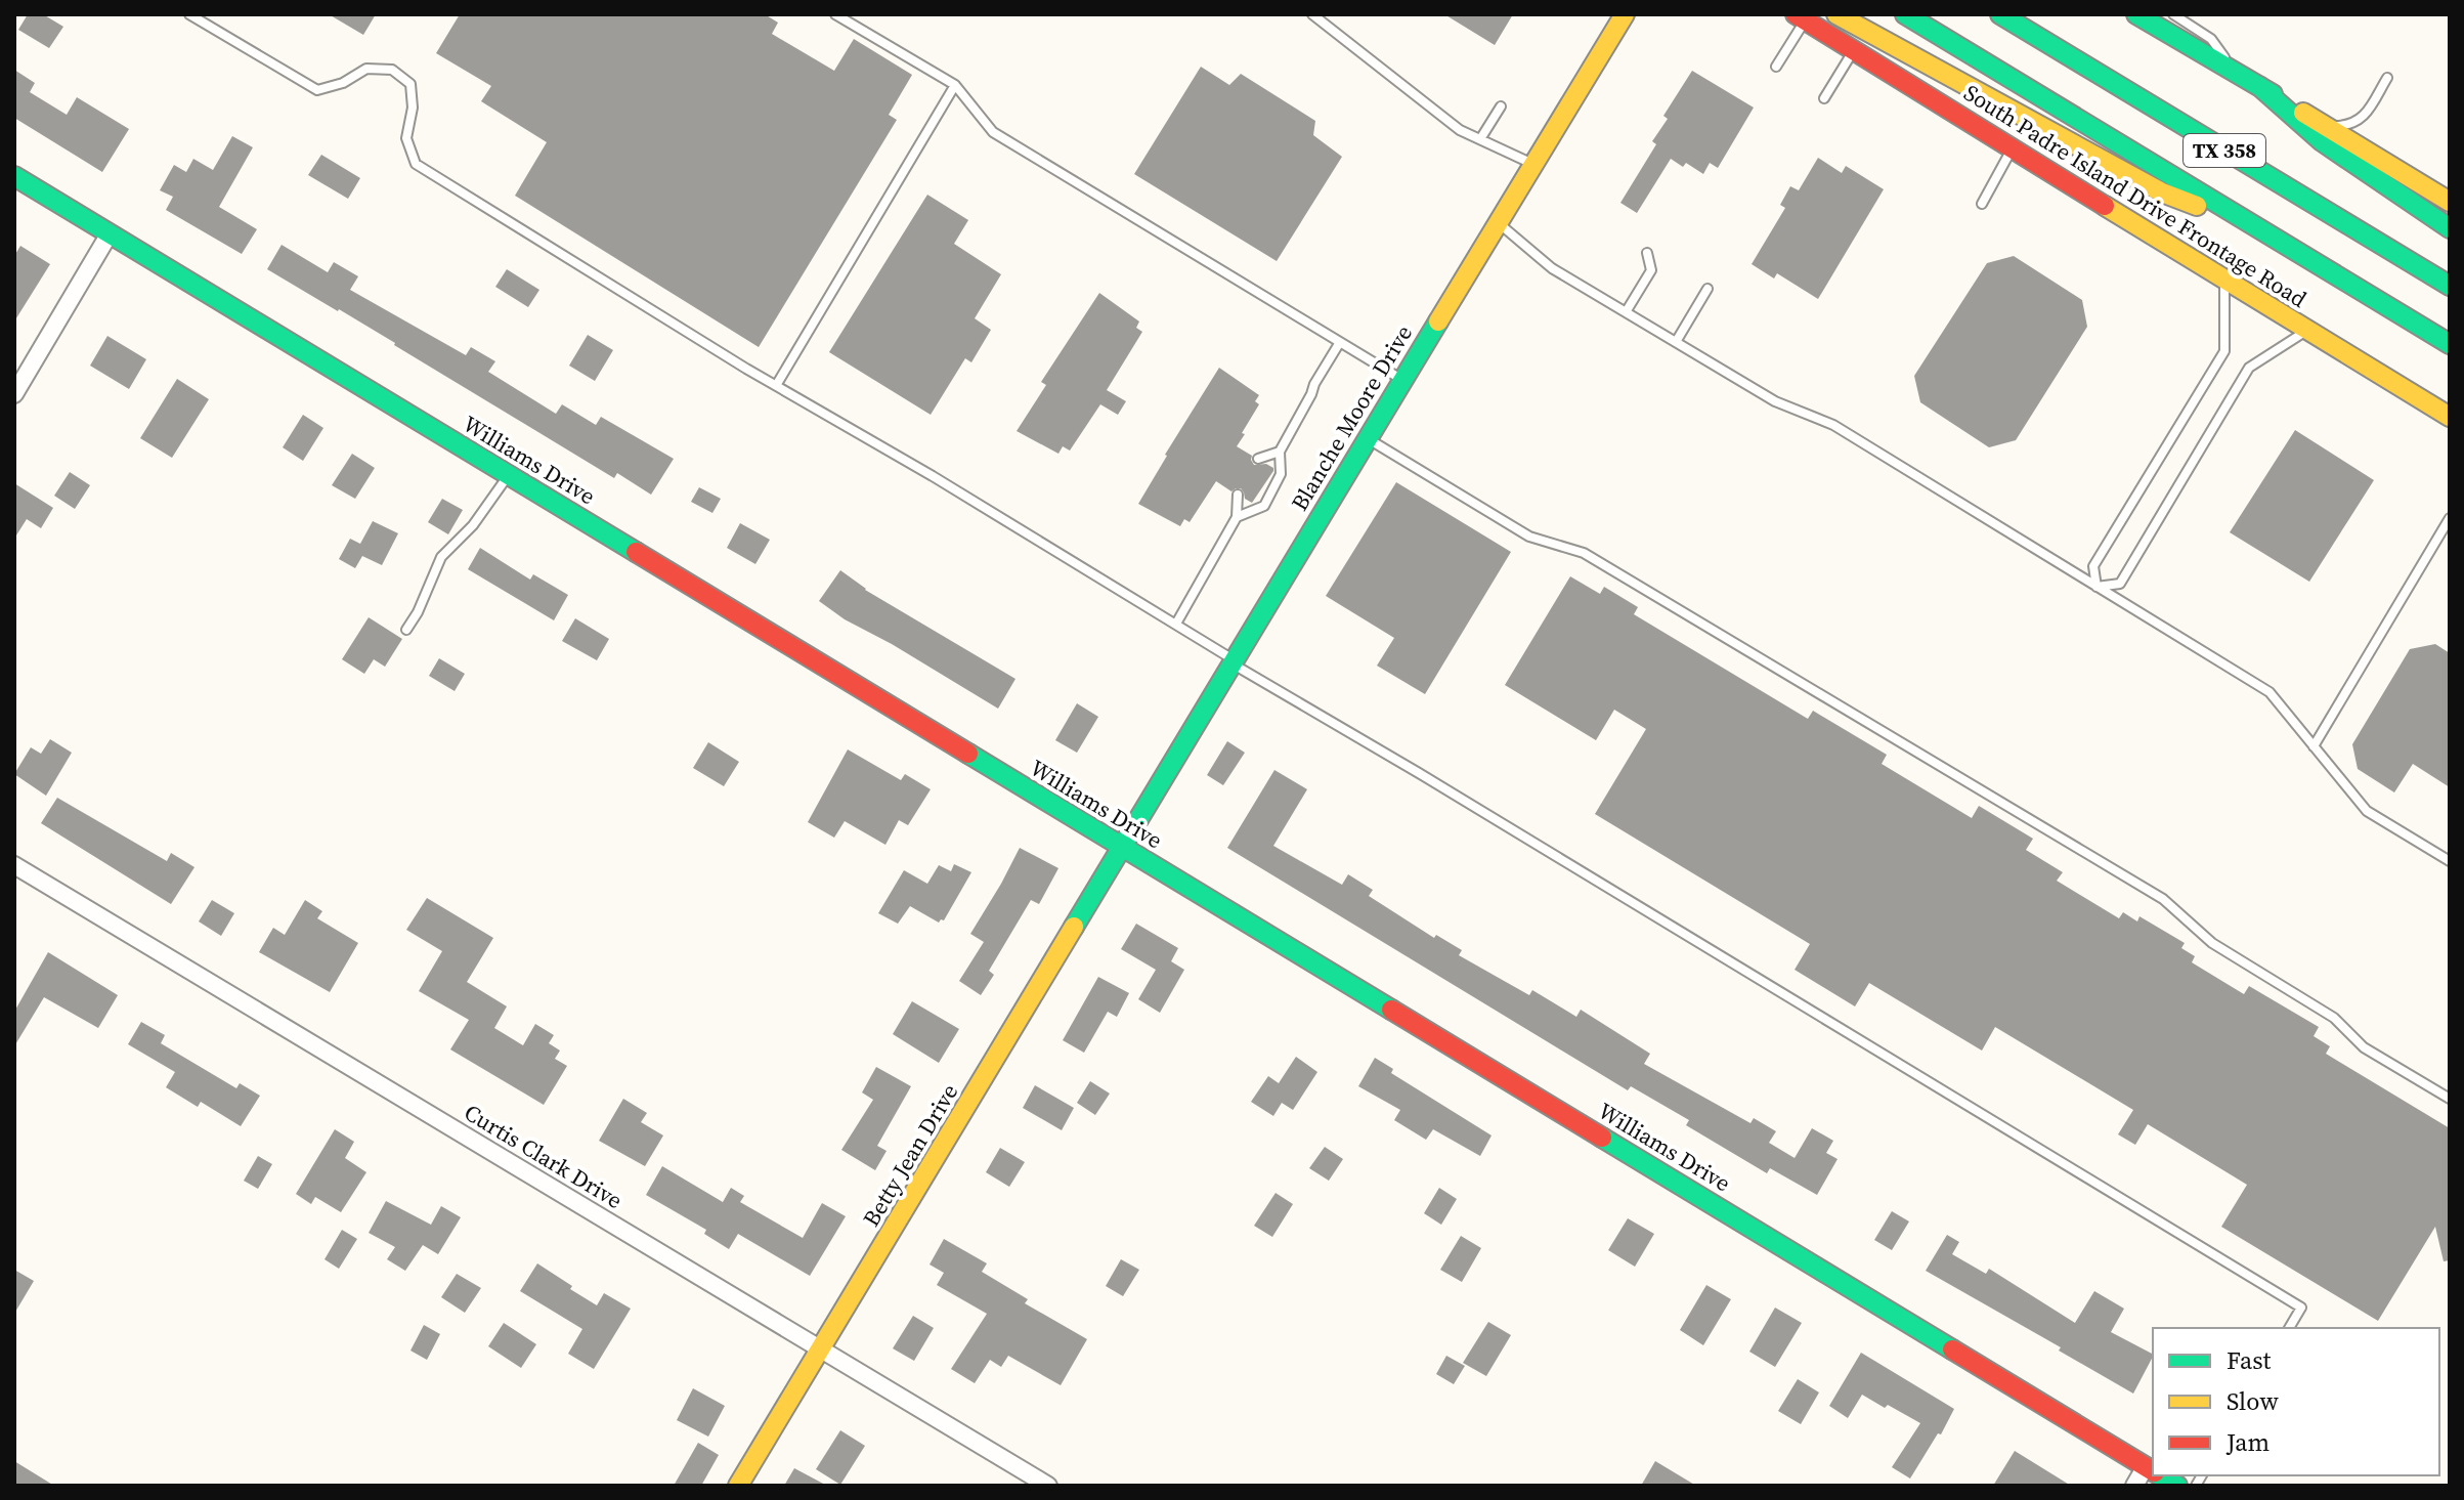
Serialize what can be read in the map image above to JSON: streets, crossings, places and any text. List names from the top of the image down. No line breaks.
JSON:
{"streets":{"main road":["TX 358","South Padre Island Drive Frontage Road","Blanche Moore Drive","Williams Drive","Betty Jean Drive"],"street":["Curtis Clark Drive"]},"crossings":[["Blanche Moore Drive","Williams Drive"],["Blanche Moore Drive","Betty Jean Drive"],["Williams Drive","Betty Jean Drive"],["Betty Jean Drive","Curtis Clark Drive"]],"legend":["Fast","Slow","Jam"]}
